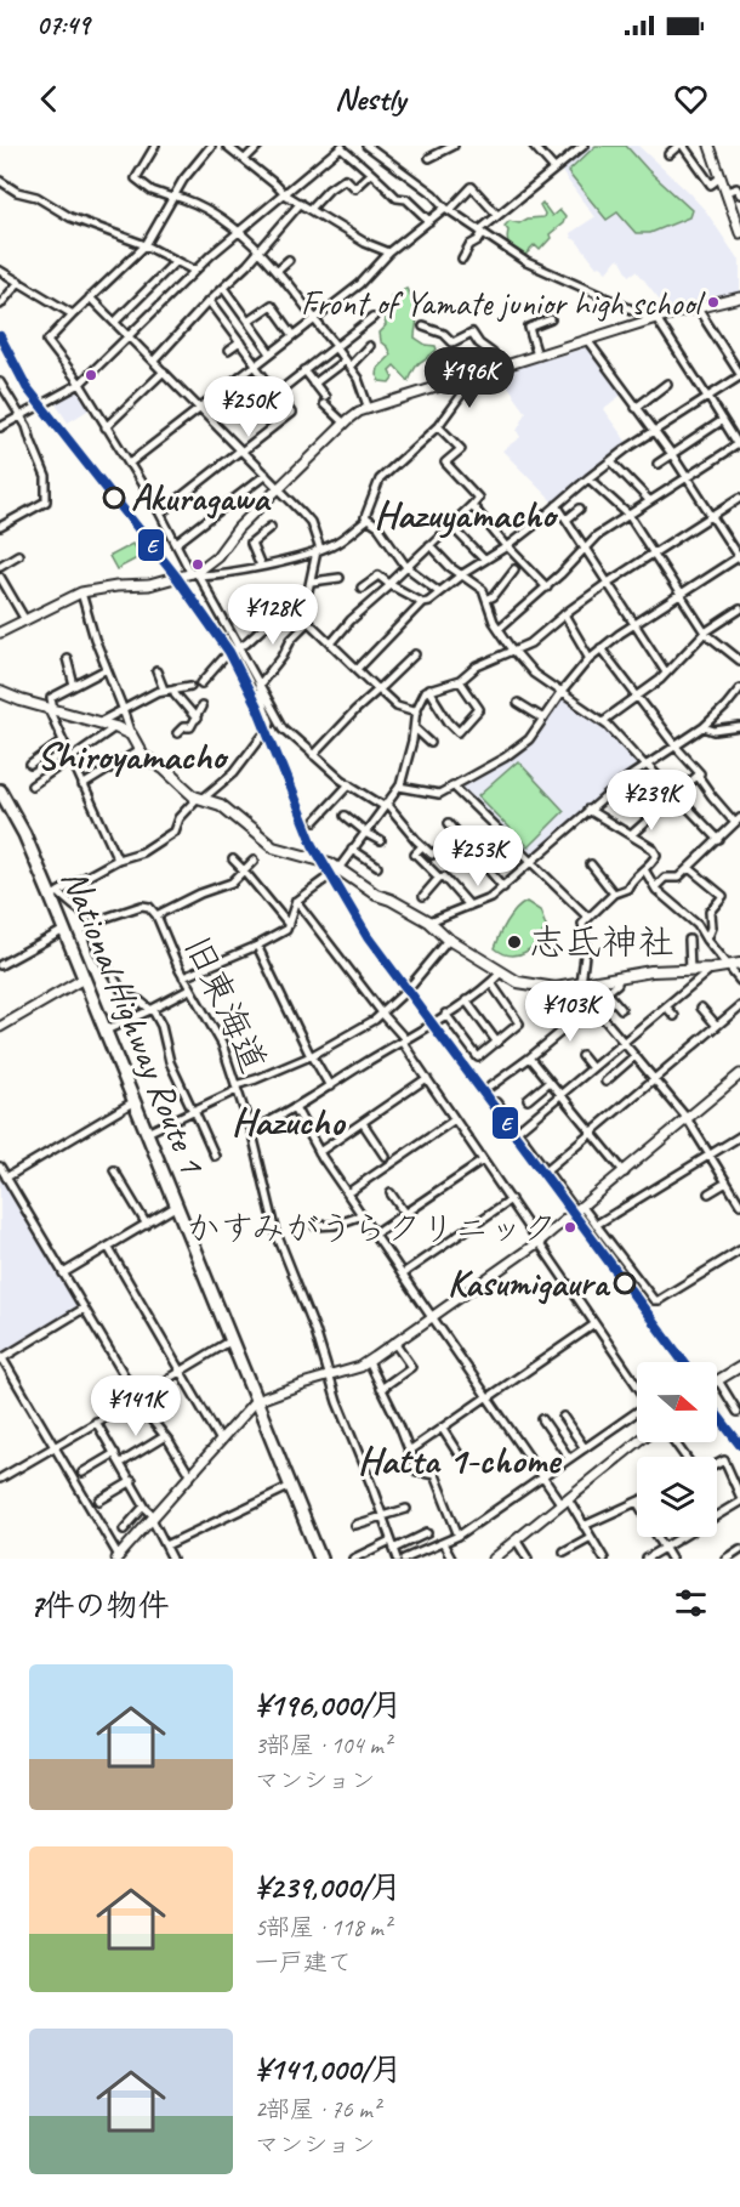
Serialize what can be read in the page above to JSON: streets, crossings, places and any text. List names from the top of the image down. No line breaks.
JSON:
{"streets":{"highway":["National Highway Route 1"],"street":["旧東海道"]},"districts":["Hazuyamacho","Shiroyamacho","Hazucho","Hatta 1-chome"],"places":["Front of Yamate junior high school","Akuragawa","志氐神社","かすみがうらクリニック","Kasumigaura"],"lines":["transit line E"],"north":"right","page":{"status":"07:49","header":"Nestly","price":["¥196K","¥250K","¥128K","¥239K","¥253K","¥103K","¥141K"],"heading":"7件の物件","list":[{"name":"¥196,000/月","note":"3部屋 · 104 m² · マンション"},{"name":"¥239,000/月","note":"5部屋 · 118 m² · 一戸建て"},{"name":"¥141,000/月","note":"2部屋 · 76 m² · マンション"}]}}
